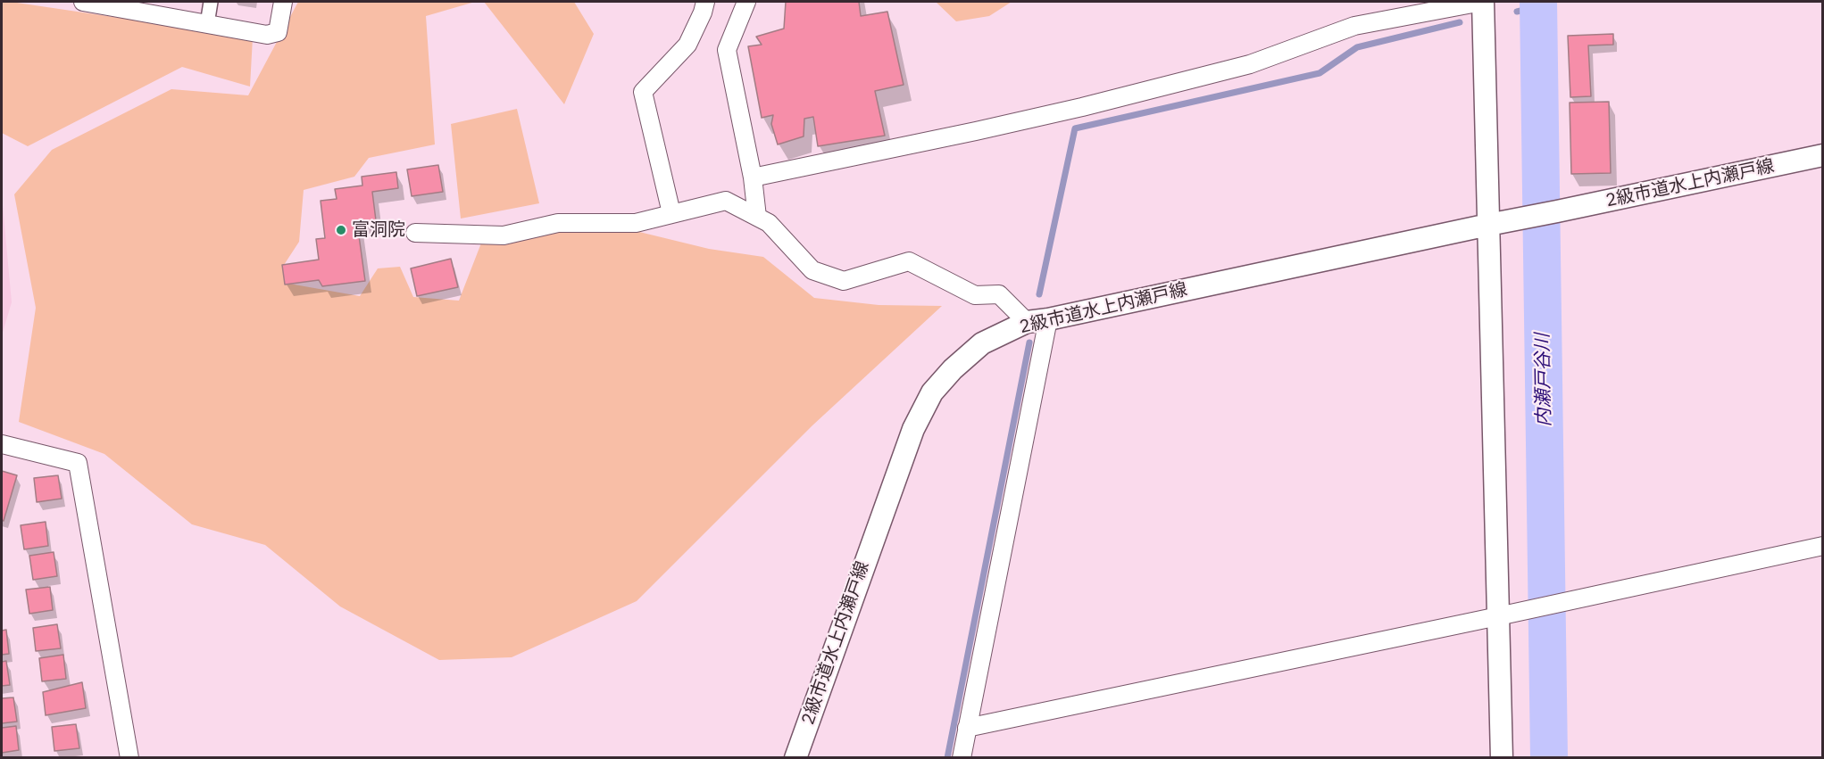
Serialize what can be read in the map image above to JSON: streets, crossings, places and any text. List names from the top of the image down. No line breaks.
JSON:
{"streets":{"street":["2級市道水上内瀬戸線"]},"water":["内瀬戸谷川"],"places":["富洞院"]}
